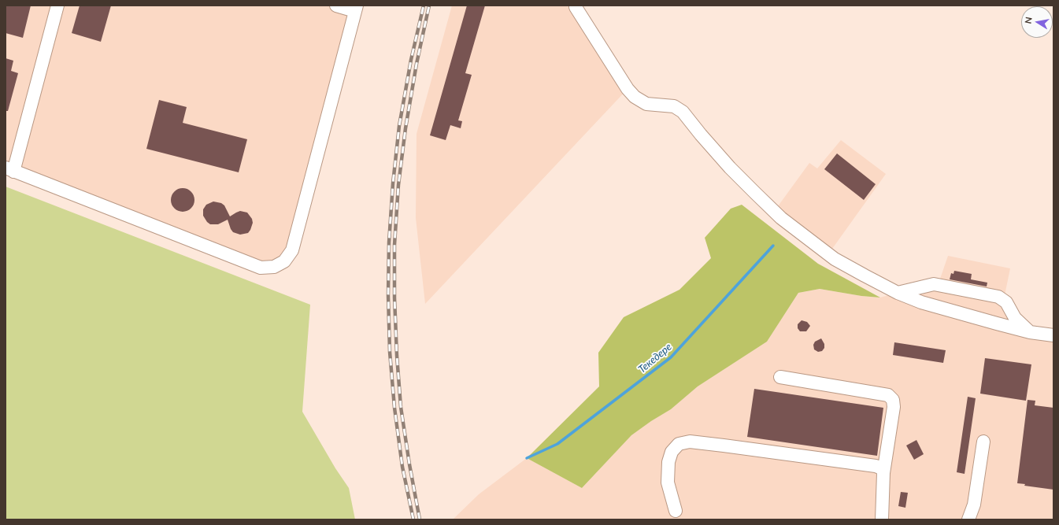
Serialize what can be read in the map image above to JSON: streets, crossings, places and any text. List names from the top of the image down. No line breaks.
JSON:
{"water":["Текедере"],"north":"left"}
